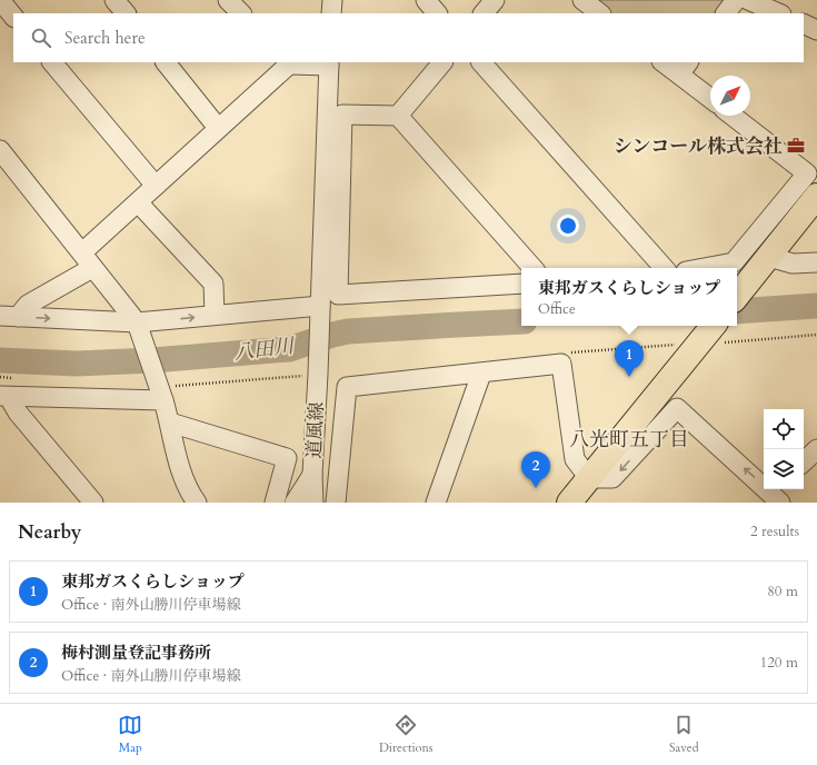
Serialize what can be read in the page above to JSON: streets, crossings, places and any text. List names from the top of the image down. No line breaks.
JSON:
{"streets":{"street":["道風線"]},"districts":["八光町五丁目"],"water":["八田川"],"places":{"office":["シンコール株式会社"]},"north":"top right","page":{"search":"Search here","popup":["東邦ガスくらしショップ","Office"],"pins":["1","2"],"heading":["Nearby","2 results"],"list":[{"mark":"1","name":"東邦ガスくらしショップ","note":"Office · 南外山勝川停車場線","value":"80 m"},{"mark":"2","name":"梅村測量登記事務所","note":"Office · 南外山勝川停車場線","value":"120 m"}],"nav":["Map","Directions","Saved"]}}
